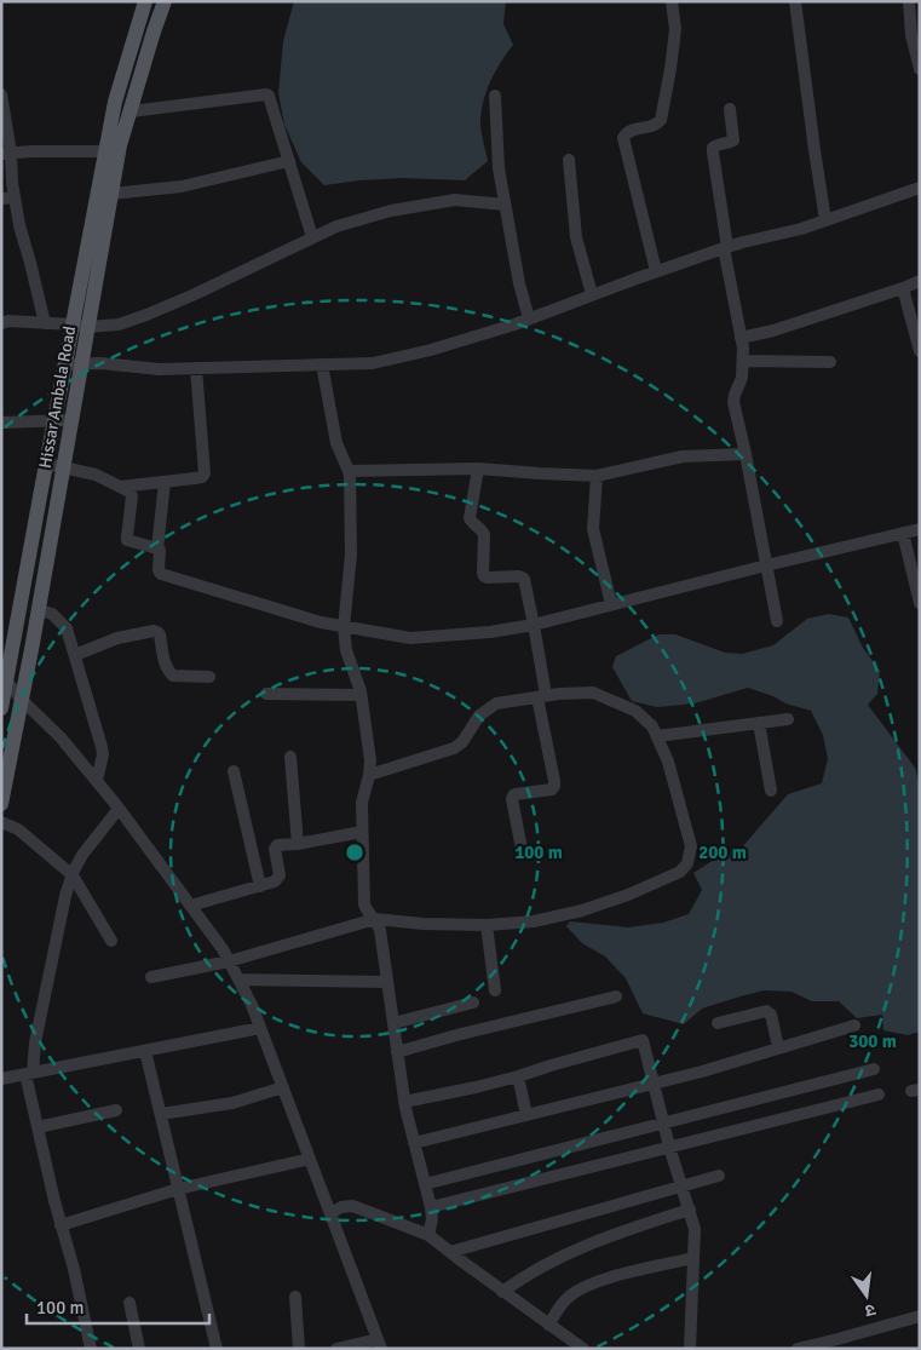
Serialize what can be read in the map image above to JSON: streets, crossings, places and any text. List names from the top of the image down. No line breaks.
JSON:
{"streets":{"main road":["Hissar Ambala Road"]},"scale_bar":"100 m","north":"bottom","rings":["100 m","200 m","300 m"]}
